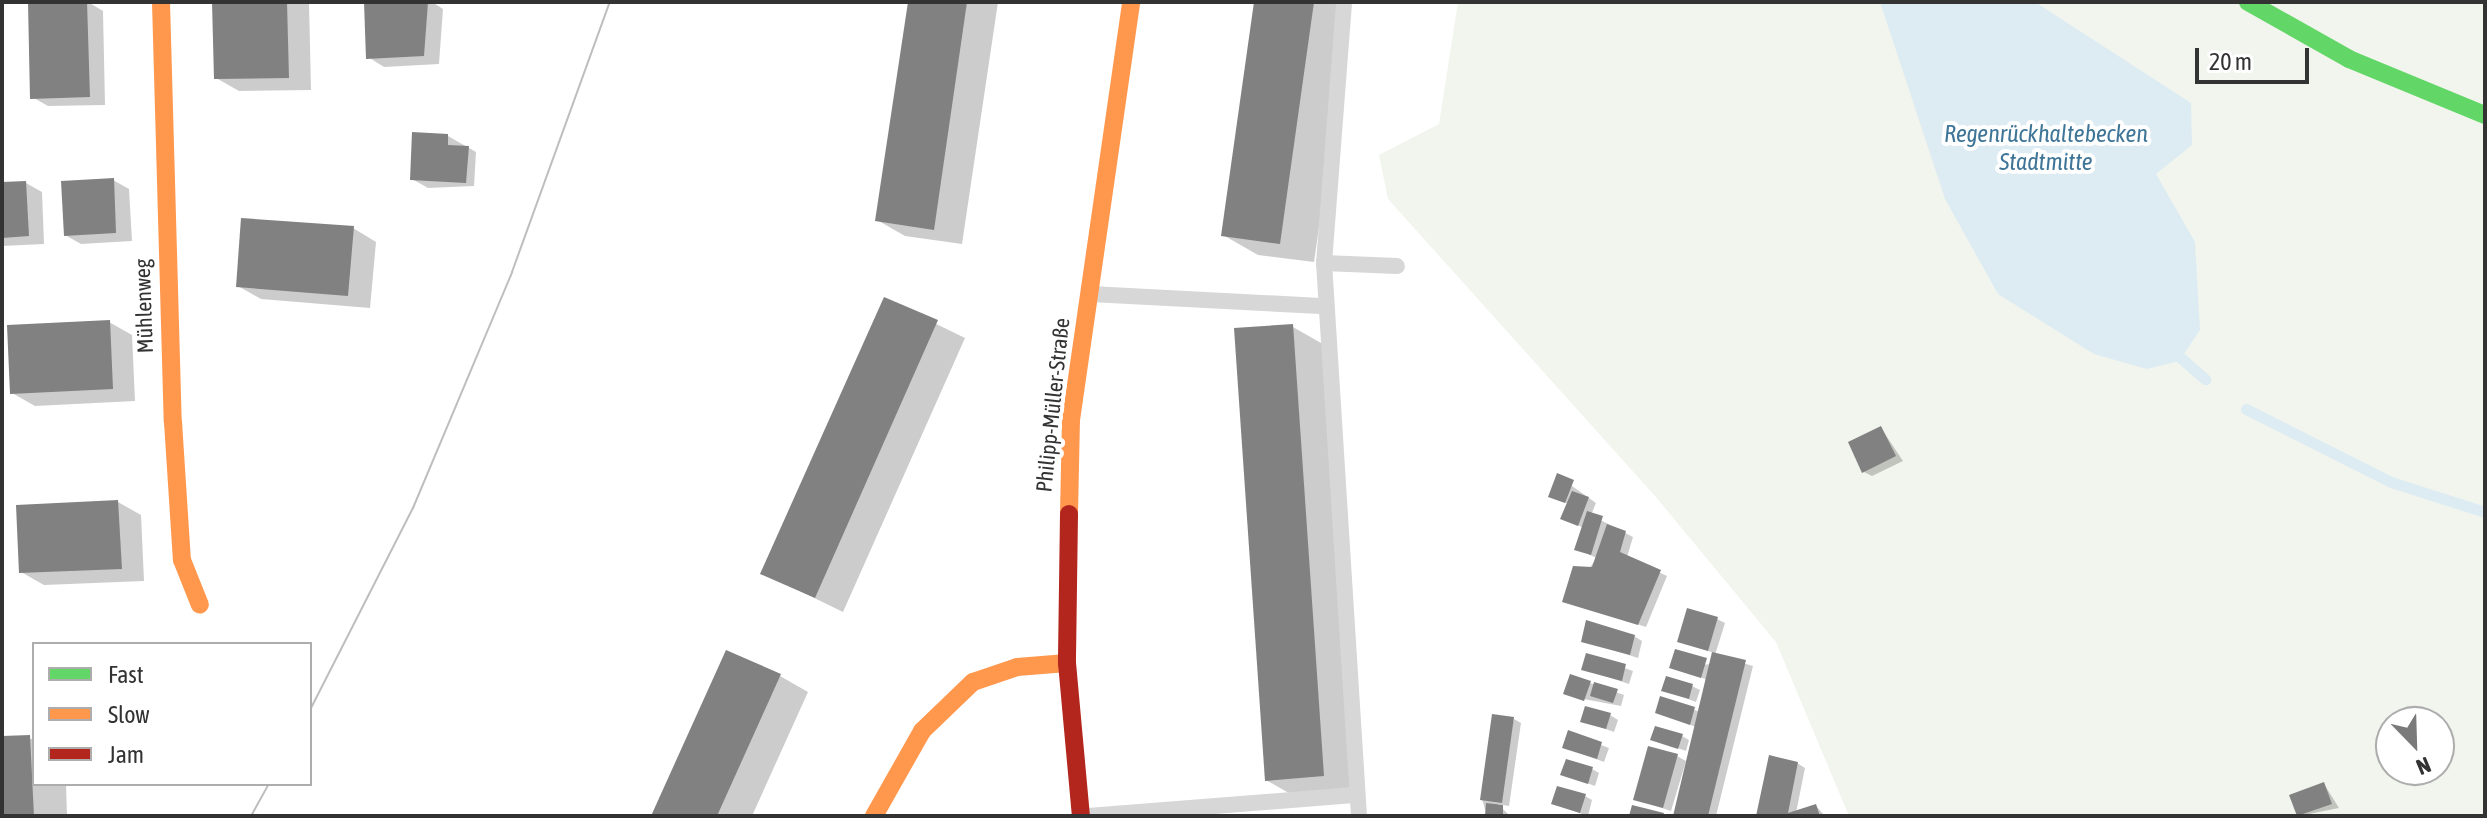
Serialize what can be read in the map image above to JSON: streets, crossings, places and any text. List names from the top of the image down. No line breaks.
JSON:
{"streets":{"street":["Mühlenweg","Philipp-Müller-Straße"]},"water":["Regenrückhaltebecken Stadtmitte"],"legend":["Fast","Slow","Jam"],"scale_bar":"20 m","north":"bottom right"}
